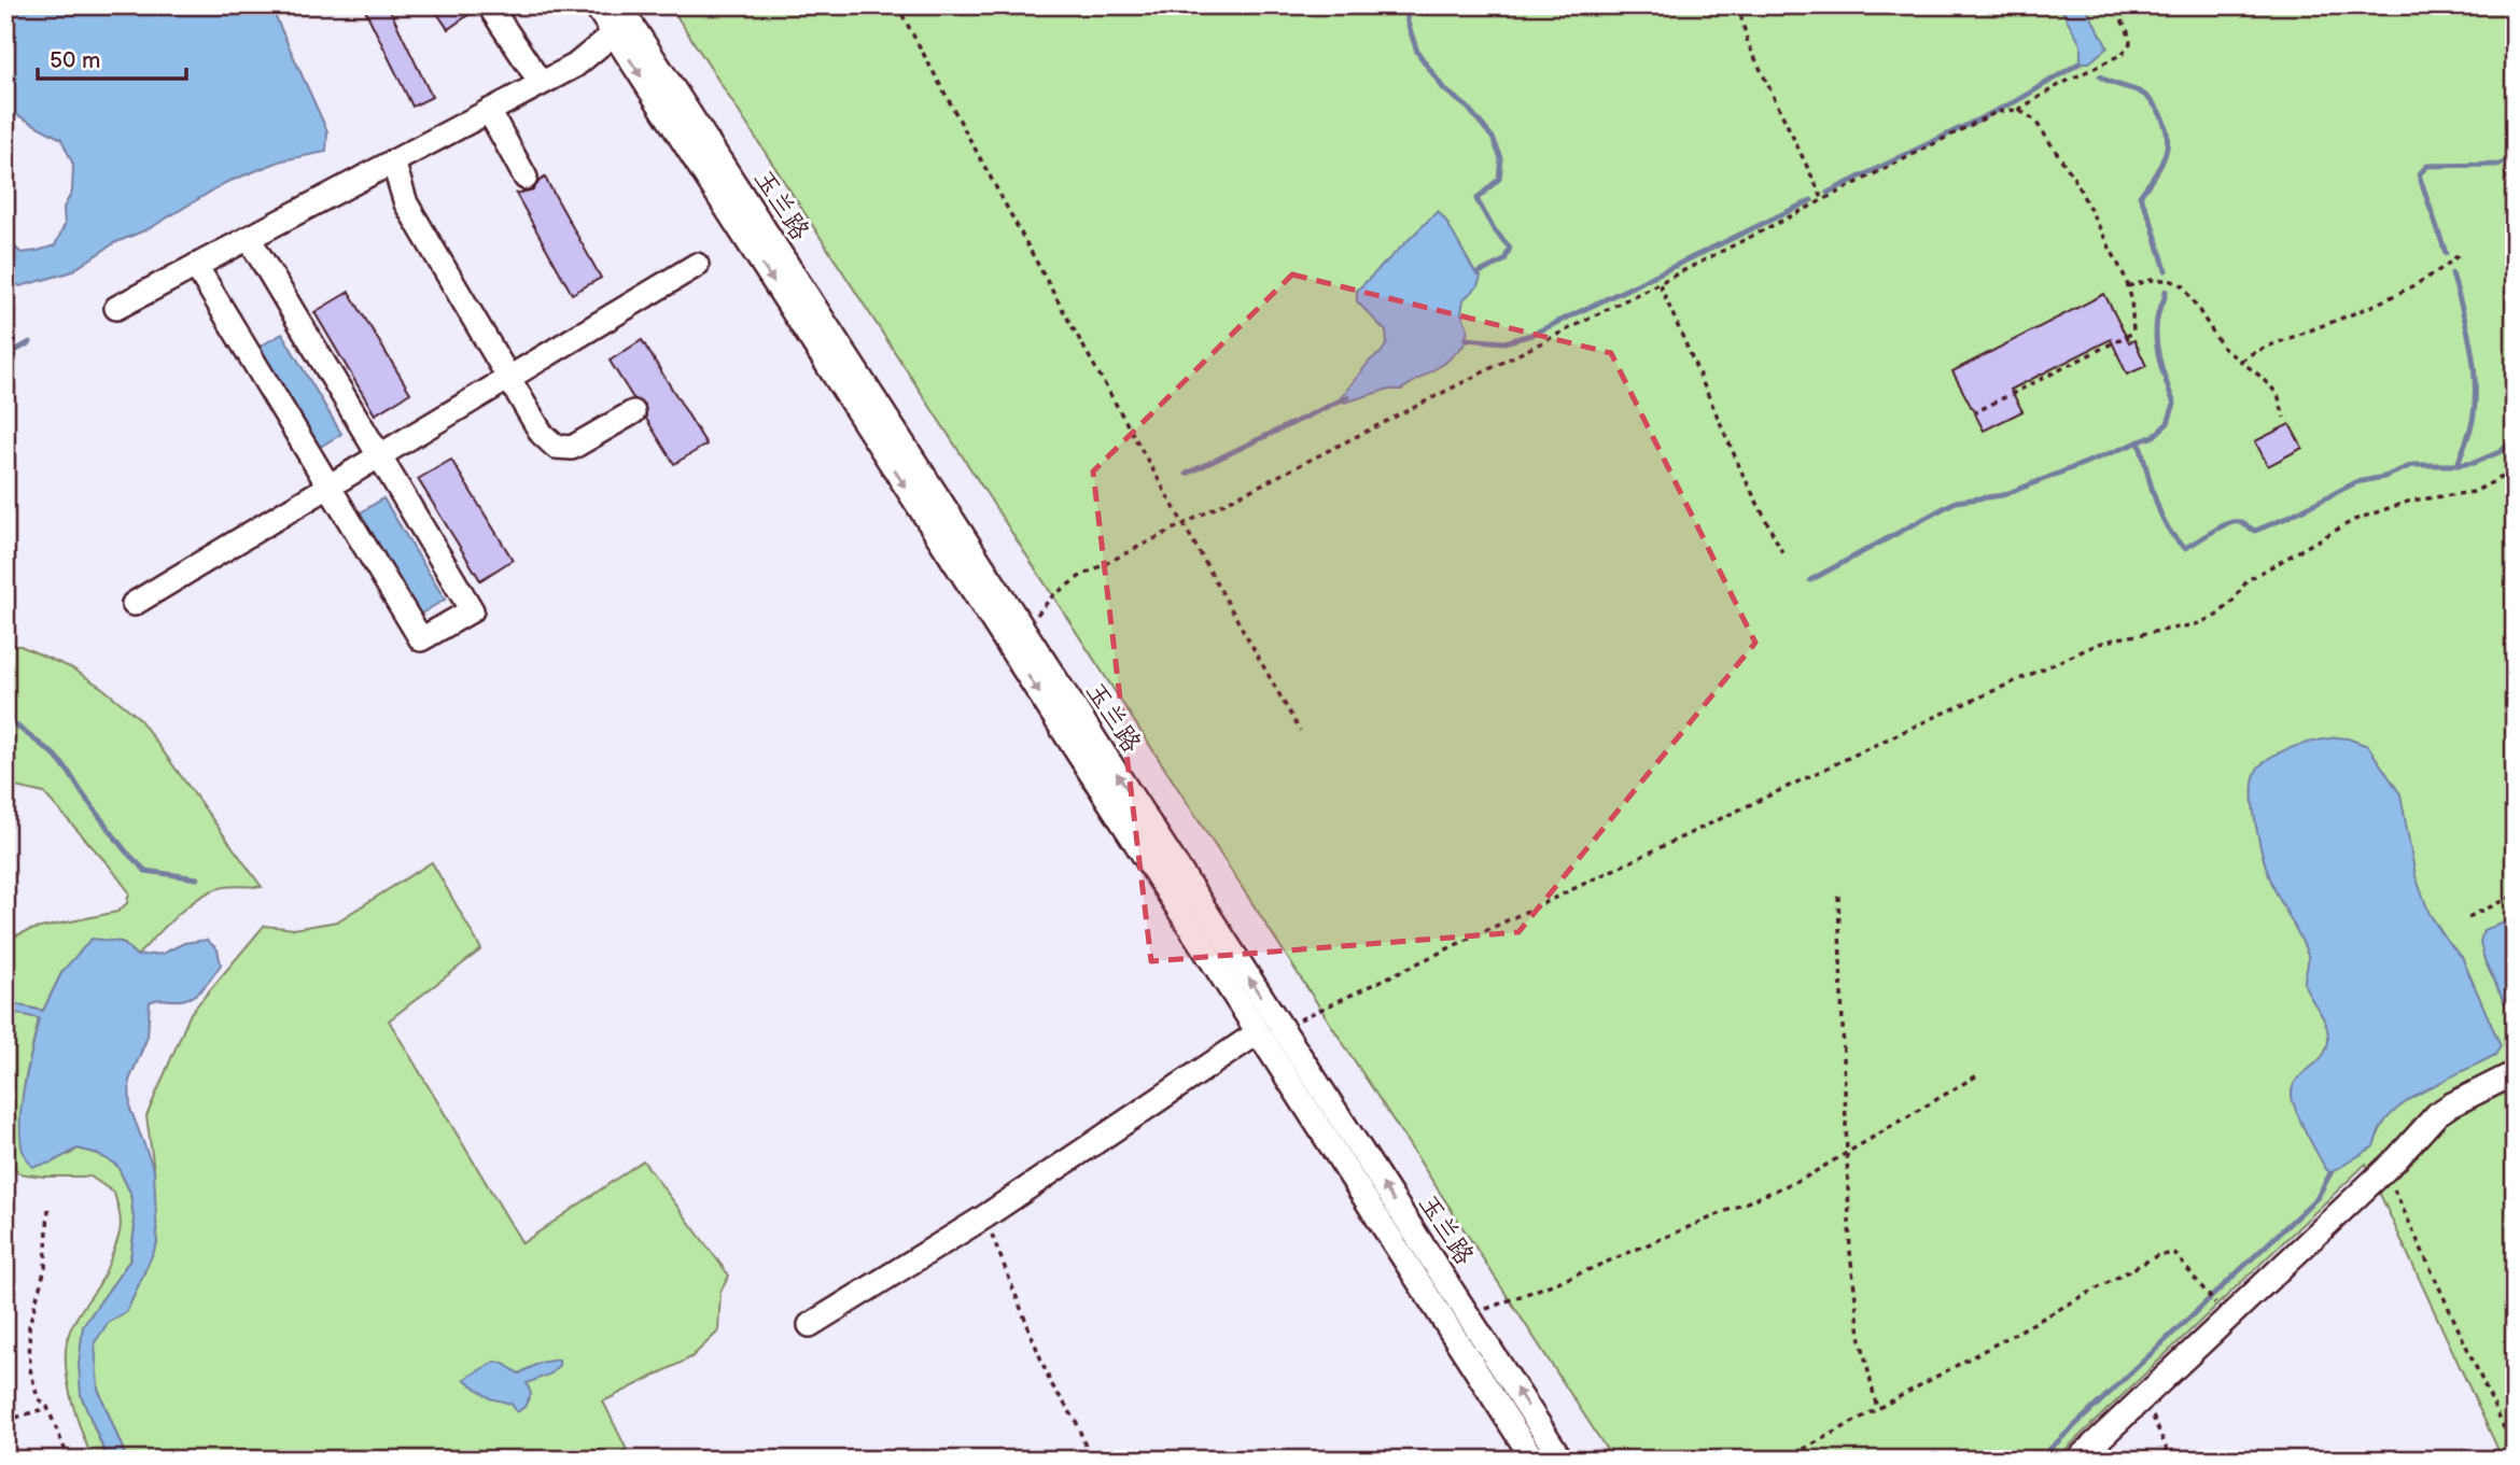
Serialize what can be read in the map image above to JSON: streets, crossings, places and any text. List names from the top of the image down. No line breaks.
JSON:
{"streets":{"street":["玉兰路"]},"scale_bar":"50 m"}
